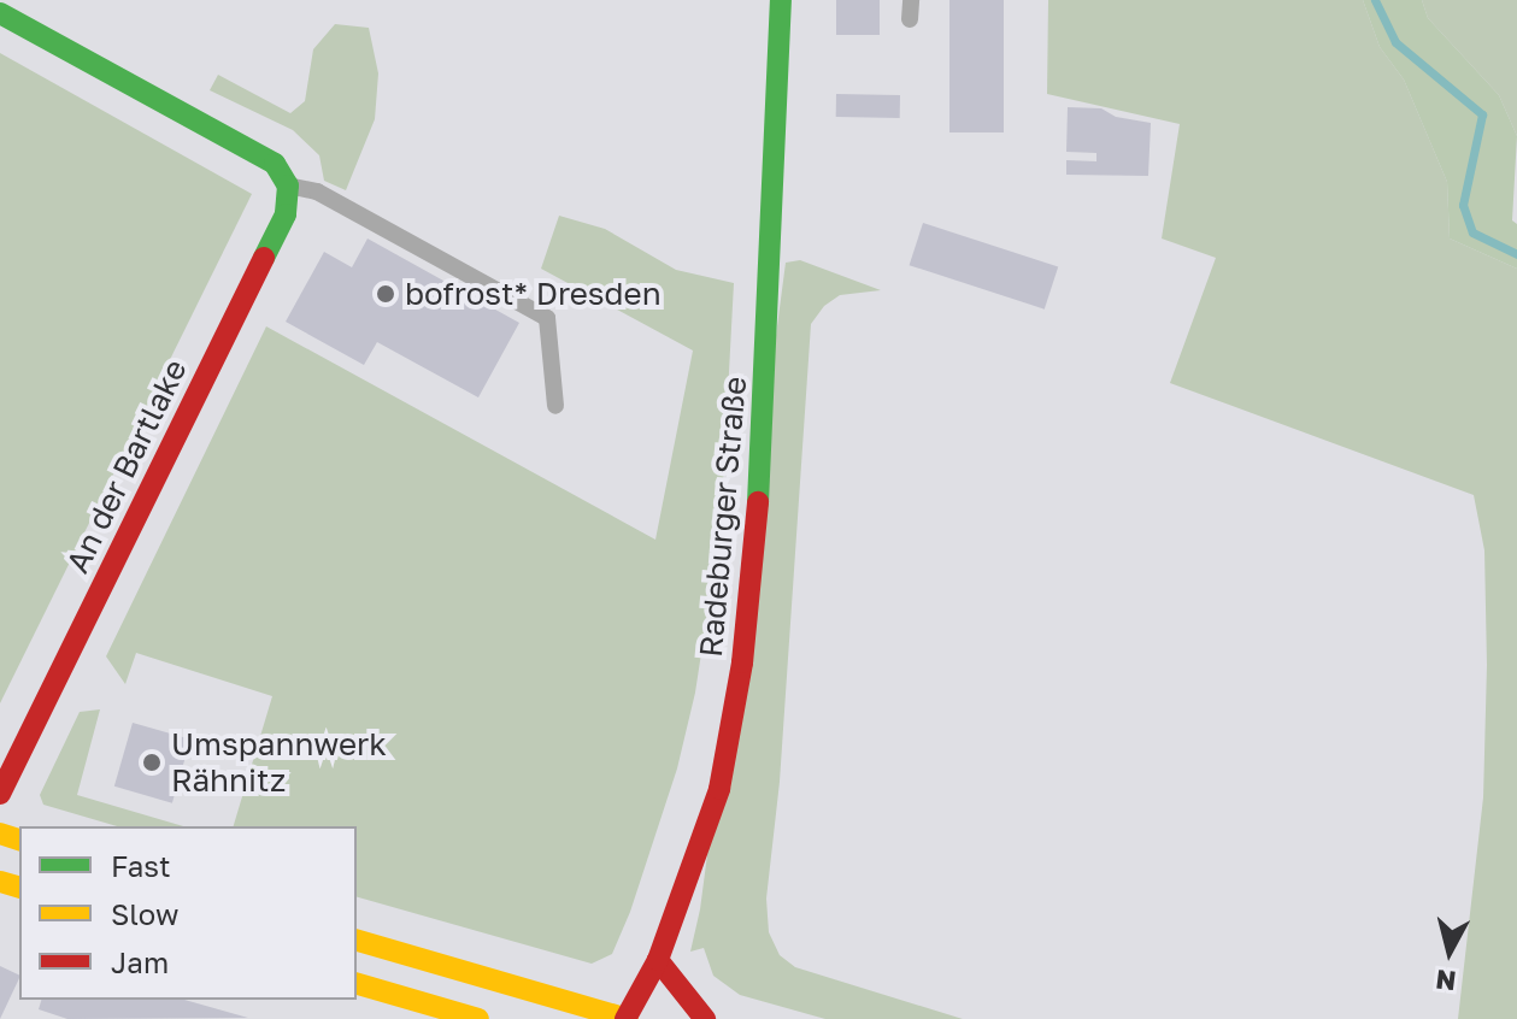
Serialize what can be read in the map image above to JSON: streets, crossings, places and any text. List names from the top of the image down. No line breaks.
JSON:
{"streets":{"main road":["An der Bartlake","Radeburger Straße"]},"places":["bofrost* Dresden","Umspannwerk Rähnitz"],"legend":["Fast","Slow","Jam"],"north":"bottom"}
